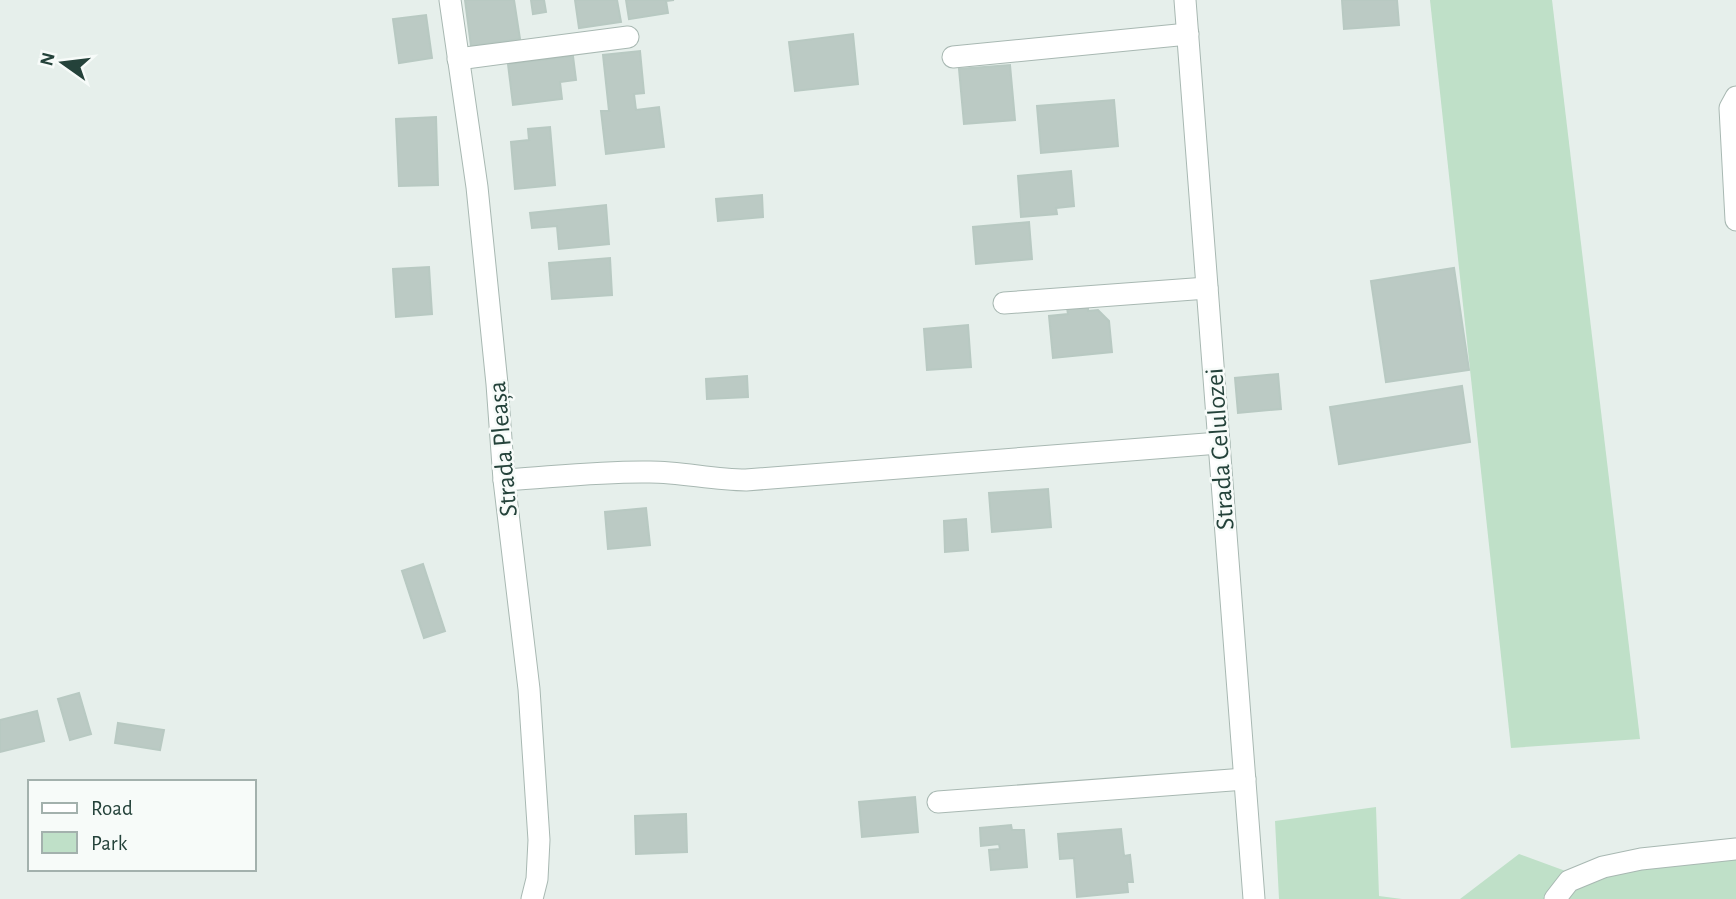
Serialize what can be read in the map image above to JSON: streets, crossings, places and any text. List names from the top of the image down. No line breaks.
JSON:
{"streets":{"street":["Strada Pleașa","Strada Celulozei"]},"legend":["Road","Park"],"north":"left"}
